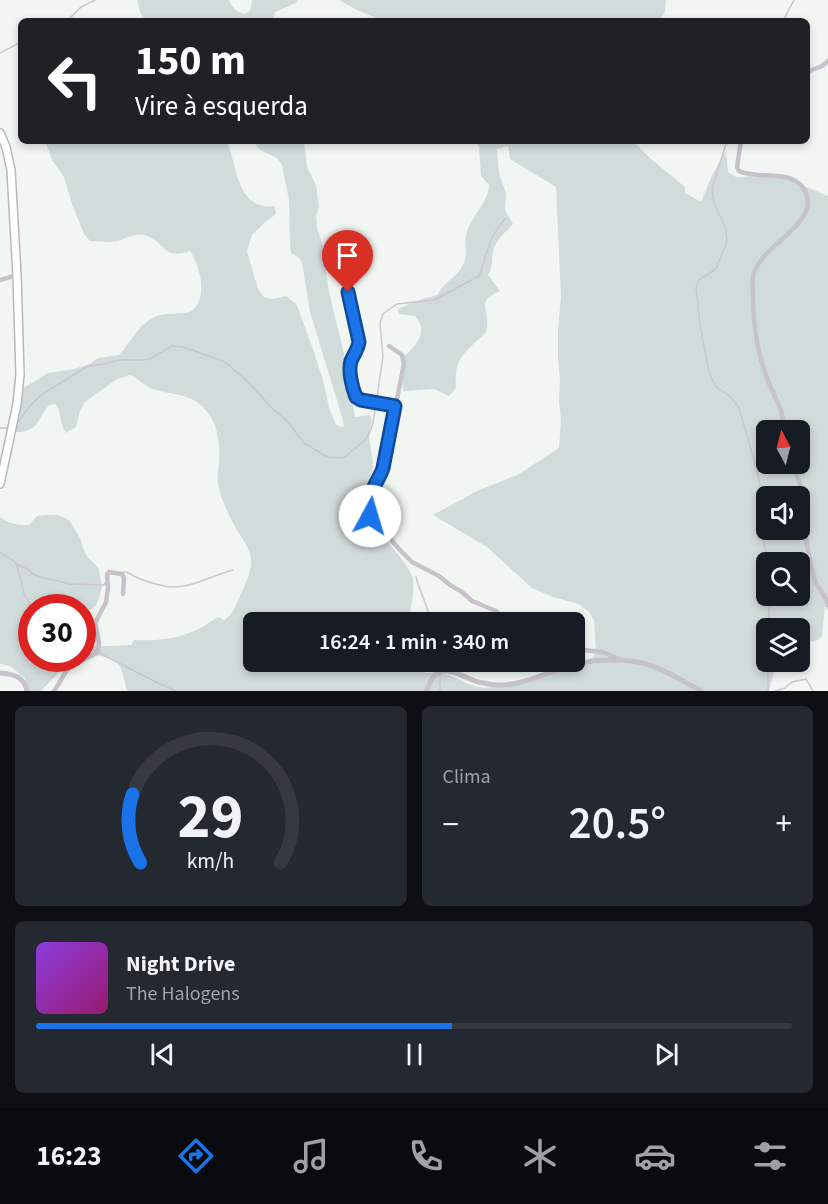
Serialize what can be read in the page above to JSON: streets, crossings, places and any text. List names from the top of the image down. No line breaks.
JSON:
{"north":"top","page":{"turn":["150 m","Vire à esquerda"],"limit":"30","trip":"16:24 · 1 min · 340 m","tile":"Clima","heat":["−","20.5°","+"],"song":["Night Drive","The Halogens"],"tabs":"16:23","gauge":["29","km/h"]}}
